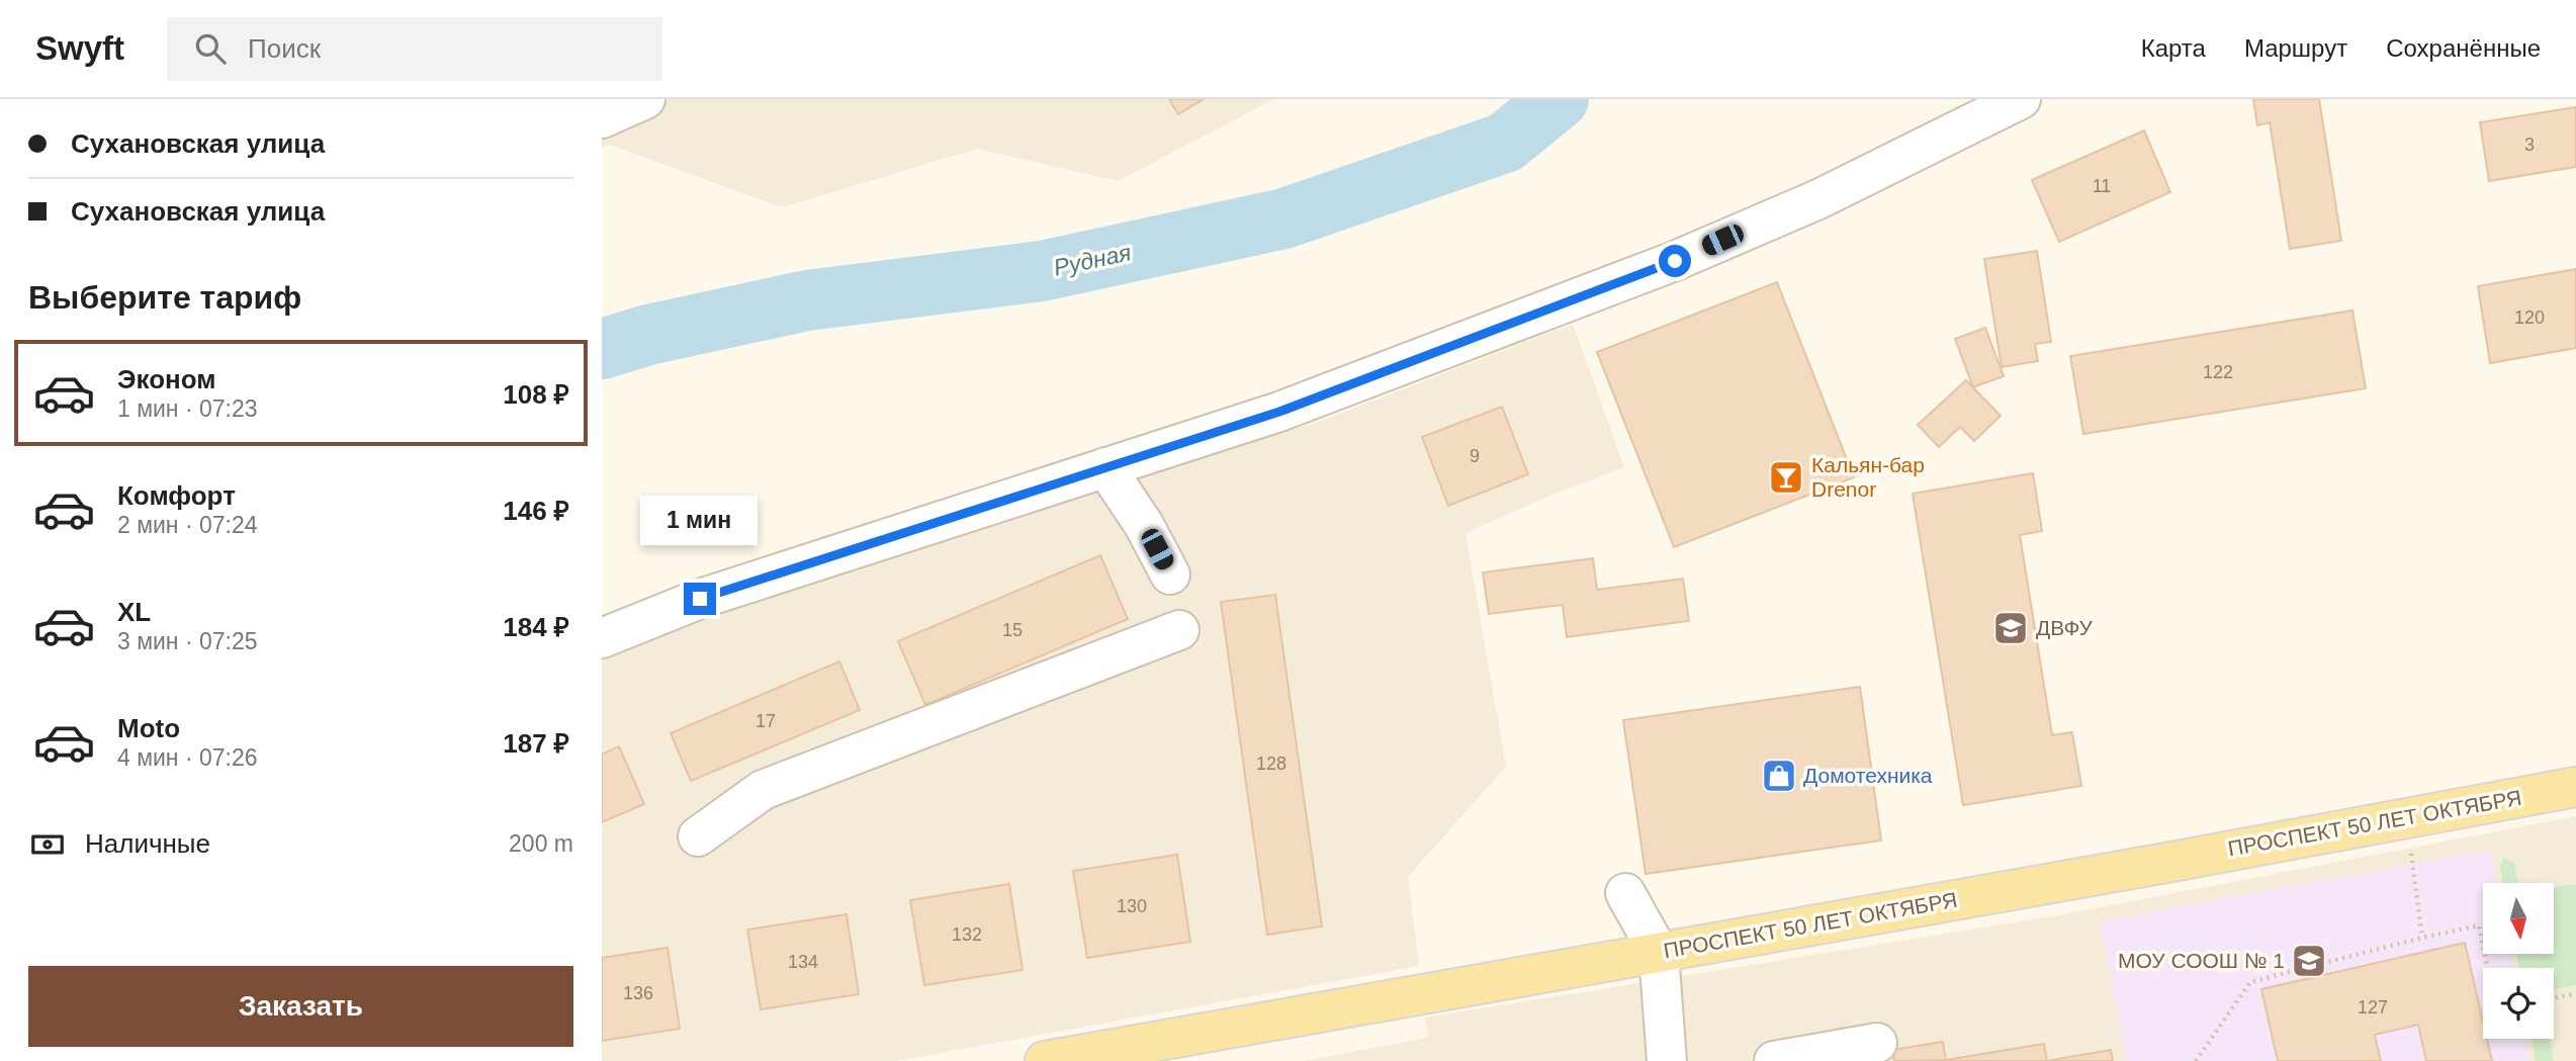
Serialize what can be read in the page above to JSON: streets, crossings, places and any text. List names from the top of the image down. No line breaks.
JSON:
{"streets":{"main road":["ПРОСПЕКТ 50 ЛЕТ ОКТЯБРЯ"]},"water":["Рудная"],"places":{"bar":["Кальян-бар Drenor"],"school or university":["ДВФУ","МОУ СООШ № 1"],"shop":["Домотехника"]},"house_numbers":["3","11","120","122","9","15","17","128","130","132","134","136","127"],"north":"bottom","page":{"header":"Swyft","search":"Поиск","nav":["Карта","Маршрут","Сохранённые"],"banner":["Сухановская улица","Сухановская улица"],"heading":"Выберите тариф","list":[{"name":"Эконом","note":"1 мин · 07:23","value":"108 ₽"},{"name":"Комфорт","note":"2 мин · 07:24","value":"146 ₽"},{"name":"XL","note":"3 мин · 07:25","value":"184 ₽"},{"name":"Moto","note":"4 мин · 07:26","value":"187 ₽"}],"bubble":"1 мин","pay":["Наличные","200 m"],"buttons":"Заказать"}}
